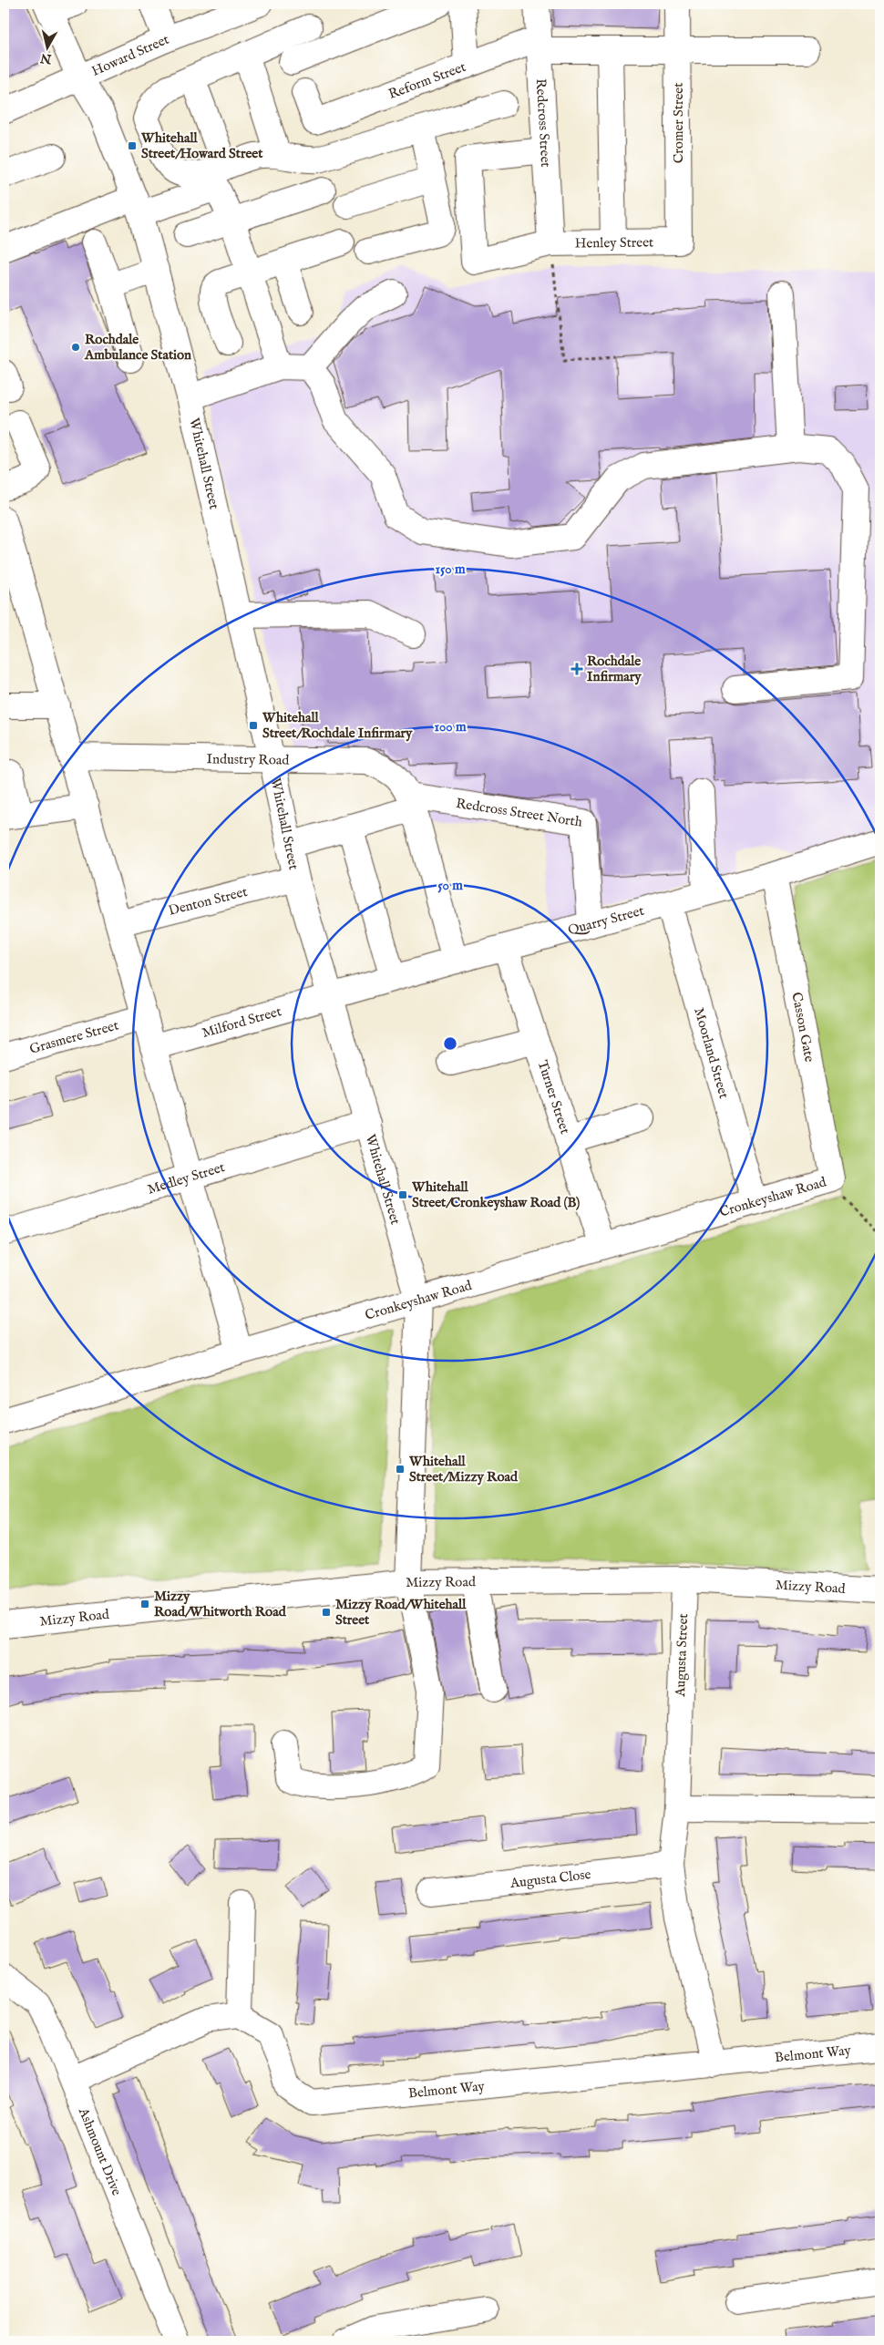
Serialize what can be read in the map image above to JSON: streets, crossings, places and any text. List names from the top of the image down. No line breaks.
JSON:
{"streets":{"street":["Howard Street","Reform Street","Redcross Street","Cromer Street","Henley Street","Whitehall Street","Industry Road","Redcross Street North","Denton Street","Quarry Street","Milford Street","Casson Gate","Grasmere Street","Moorland Street","Turner Street","Medley Street","Cronkeyshaw Road","Mizzy Road","Augusta Street","Augusta Close","Belmont Way","Ashmount Drive"]},"crossings":[["Howard Street","Whitehall Street"],["Reform Street","Redcross Street"],["Redcross Street","Henley Street"],["Cromer Street","Henley Street"],["Whitehall Street","Industry Road"],["Whitehall Street","Denton Street"],["Whitehall Street","Quarry Street"],["Whitehall Street","Milford Street"],["Whitehall Street","Medley Street"],["Whitehall Street","Cronkeyshaw Road"],["Whitehall Street","Mizzy Road"],["Industry Road","Redcross Street North"],["Redcross Street North","Quarry Street"],["Quarry Street","Milford Street"],["Quarry Street","Casson Gate"],["Quarry Street","Moorland Street"],["Quarry Street","Turner Street"],["Casson Gate","Cronkeyshaw Road"],["Moorland Street","Cronkeyshaw Road"],["Turner Street","Cronkeyshaw Road"],["Mizzy Road","Augusta Street"]],"places":{"transit":["Whitehall Street/Howard Street","Whitehall Street/Rochdale Infirmary","Whitehall Street/Cronkeyshaw Road (B)","Whitehall Street/Mizzy Road","Mizzy Road/Whitworth Road","Mizzy Road/Whitehall Street"],"other":["Rochdale Ambulance Station"],"health":["Rochdale Infirmary"]},"north":"bottom","rings":["150 m","100 m","50 m"]}
